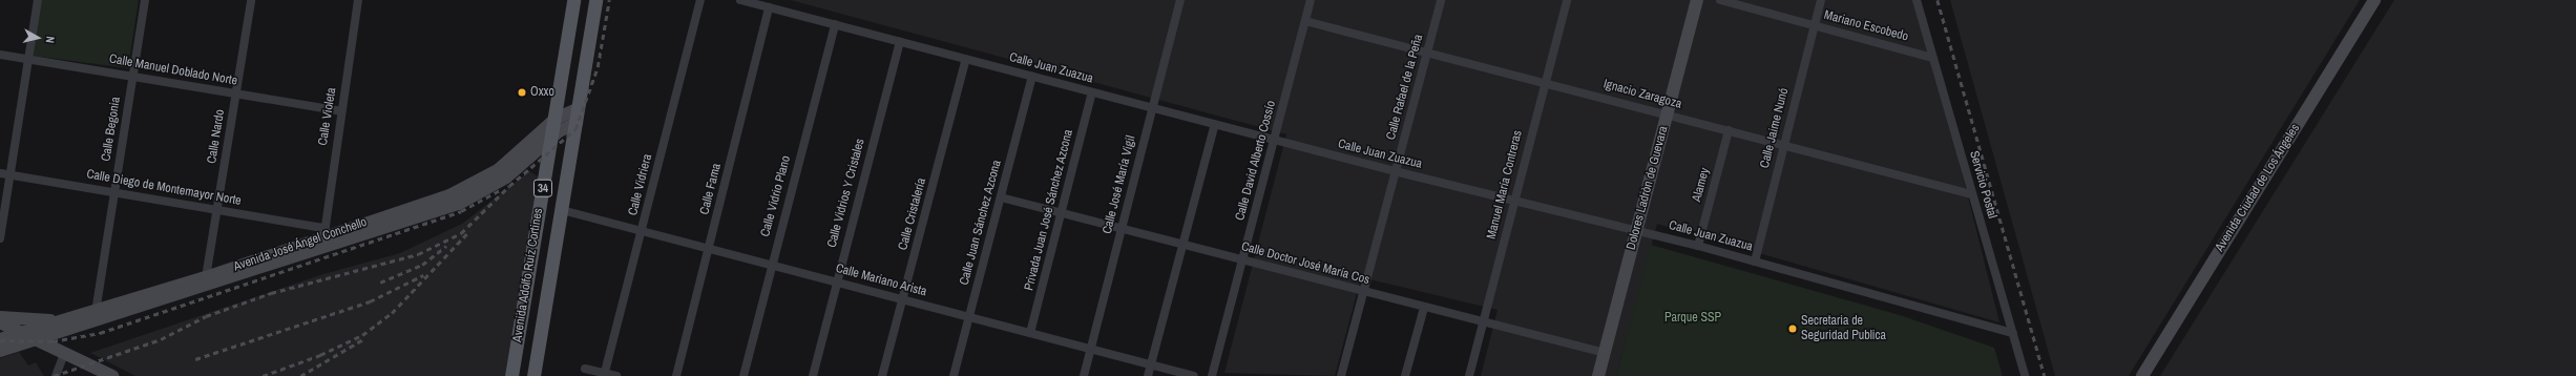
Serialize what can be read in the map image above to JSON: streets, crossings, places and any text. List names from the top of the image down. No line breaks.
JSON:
{"streets":{"main road":["34","Dolores Ladròn de Guevara","Avenida Ciudad de Los Ángeles","Avenida José Ángel Conchello","Avenida Adolfo Ruíz Cortines"],"street":["Mariano Escobedo","Calle Juan Zuazua","Calle Manuel Doblado Norte","Calle Rafael de la Peña","Ignacio Zaragoza","Calle Violeta","Calle Jaime Nunó","Calle Begonia","Calle Nardo","Calle David Alberto Cossío","Calle Vidriera","Calle José María Vigil","Manuel María Contreras","Alamey","Servicio Postal","Calle Diego de Montemayor Norte","Calle Fama","Calle Vidrios Y Cristales","Calle Vidrio Plano","Privada Juan José Sánchez Azcona","Calle Cristalería","Calle Juan Sánchez Azcona","Calle Doctor José María Cos","Calle Mariano Arista"]},"crossings":[["Mariano Escobedo","Calle Jaime Nunó"],["Mariano Escobedo","Servicio Postal"],["Calle Juan Zuazua","Calle Rafael de la Peña"],["Calle Juan Zuazua","Calle Jaime Nunó"],["Calle Juan Zuazua","Calle David Alberto Cossío"],["Calle Juan Zuazua","Calle José María Vigil"],["Calle Juan Zuazua","Manuel María Contreras"],["Calle Juan Zuazua","Alamey"],["Calle Juan Zuazua","Servicio Postal"],["Calle Juan Zuazua","Dolores Ladròn de Guevara"],["Calle Juan Zuazua","Calle Fama"],["Calle Juan Zuazua","Calle Vidrios Y Cristales"],["Calle Juan Zuazua","Calle Vidrio Plano"],["Calle Juan Zuazua","Privada Juan José Sánchez Azcona"],["Calle Juan Zuazua","Calle Cristalería"],["Calle Juan Zuazua","Calle Juan Sánchez Azcona"],["Calle Manuel Doblado Norte","Calle Violeta"],["Calle Manuel Doblado Norte","Calle Begonia"],["Calle Manuel Doblado Norte","Calle Nardo"],["Calle Rafael de la Peña","Ignacio Zaragoza"],["Calle Rafael de la Peña","Calle Doctor José María Cos"],["Ignacio Zaragoza","Calle Jaime Nunó"],["Ignacio Zaragoza","Calle David Alberto Cossío"],["Ignacio Zaragoza","Manuel María Contreras"],["Ignacio Zaragoza","Alamey"],["Ignacio Zaragoza","Servicio Postal"],["Ignacio Zaragoza","Dolores Ladròn de Guevara"],["Calle Violeta","Calle Diego de Montemayor Norte"],["Calle Violeta","Avenida José Ángel Conchello"],["Calle Begonia","Calle Diego de Montemayor Norte"],["Calle Begonia","Avenida José Ángel Conchello"],["Calle Nardo","Calle Diego de Montemayor Norte"],["Calle Nardo","Avenida José Ángel Conchello"],["Calle David Alberto Cossío","Calle Doctor José María Cos"],["Calle Vidriera","Calle Mariano Arista"],["Calle José María Vigil","Calle Doctor José María Cos"],["Calle José María Vigil","Calle Mariano Arista"],["Manuel María Contreras","Calle Doctor José María Cos"],["Calle Diego de Montemayor Norte","Avenida José Ángel Conchello"],["Dolores Ladròn de Guevara","Calle Doctor José María Cos"],["Calle Fama","Calle Mariano Arista"],["Calle Vidrios Y Cristales","Calle Mariano Arista"],["Calle Vidrio Plano","Calle Mariano Arista"],["Privada Juan José Sánchez Azcona","Calle Doctor José María Cos"],["Privada Juan José Sánchez Azcona","Calle Mariano Arista"],["Calle Cristalería","Calle Mariano Arista"],["Calle Juan Sánchez Azcona","Calle Doctor José María Cos"],["Calle Juan Sánchez Azcona","Calle Mariano Arista"],["Avenida José Ángel Conchello","Avenida Adolfo Ruíz Cortines"],["Avenida Adolfo Ruíz Cortines","Calle Mariano Arista"]],"parks":["Parque SSP"],"places":["Oxxo","Secretaria de Seguridad Publica"],"north":"right"}
